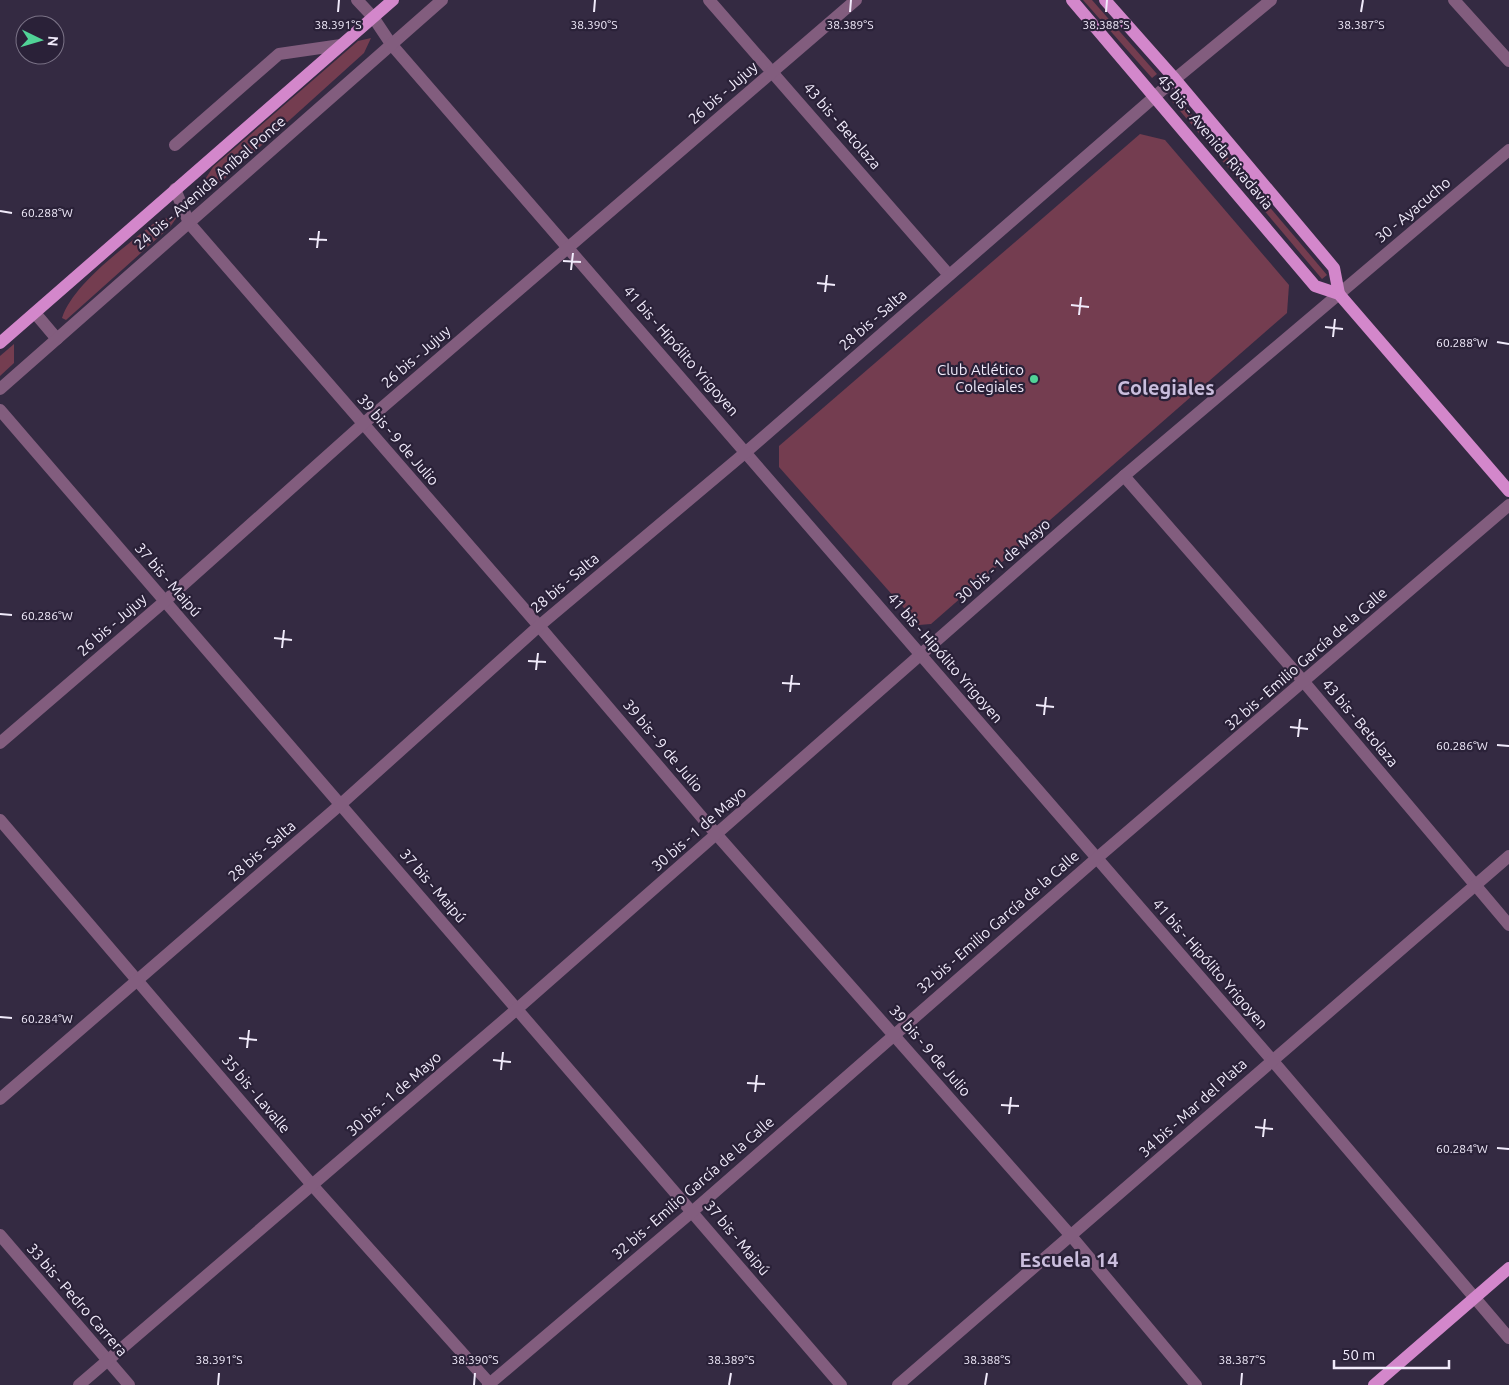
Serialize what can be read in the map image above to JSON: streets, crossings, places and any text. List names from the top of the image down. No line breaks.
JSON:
{"streets":{"main road":["45 bis - Avenida Rivadavia","24 bis - Avenida Aníbal Ponce"],"street":["26 bis - Jujuy","43 bis - Betolaza","30 - Ayacucho","28 bis - Salta","41 bis - Hipólito Yrigoyen","39 bis - 9 de Julio","30 bis - 1 de Mayo","37 bis - Maipú","32 bis - Emilio García de la Calle","35 bis - Lavalle","34 bis - Mar del Plata","33 bis - Pedro Carrera"]},"crossings":[["26 bis - Jujuy","43 bis - Betolaza"],["26 bis - Jujuy","41 bis - Hipólito Yrigoyen"],["26 bis - Jujuy","39 bis - 9 de Julio"],["26 bis - Jujuy","37 bis - Maipú"],["43 bis - Betolaza","28 bis - Salta"],["43 bis - Betolaza","30 bis - 1 de Mayo"],["43 bis - Betolaza","32 bis - Emilio García de la Calle"],["43 bis - Betolaza","34 bis - Mar del Plata"],["45 bis - Avenida Rivadavia","30 - Ayacucho"],["45 bis - Avenida Rivadavia","28 bis - Salta"],["45 bis - Avenida Rivadavia","30 bis - 1 de Mayo"],["24 bis - Avenida Aníbal Ponce","41 bis - Hipólito Yrigoyen"],["24 bis - Avenida Aníbal Ponce","39 bis - 9 de Julio"],["30 - Ayacucho","30 bis - 1 de Mayo"],["28 bis - Salta","41 bis - Hipólito Yrigoyen"],["28 bis - Salta","39 bis - 9 de Julio"],["28 bis - Salta","37 bis - Maipú"],["28 bis - Salta","35 bis - Lavalle"],["41 bis - Hipólito Yrigoyen","30 bis - 1 de Mayo"],["41 bis - Hipólito Yrigoyen","32 bis - Emilio García de la Calle"],["41 bis - Hipólito Yrigoyen","34 bis - Mar del Plata"],["39 bis - 9 de Julio","30 bis - 1 de Mayo"],["39 bis - 9 de Julio","32 bis - Emilio García de la Calle"],["39 bis - 9 de Julio","34 bis - Mar del Plata"],["30 bis - 1 de Mayo","37 bis - Maipú"],["30 bis - 1 de Mayo","35 bis - Lavalle"],["30 bis - 1 de Mayo","33 bis - Pedro Carrera"],["37 bis - Maipú","32 bis - Emilio García de la Calle"],["32 bis - Emilio García de la Calle","35 bis - Lavalle"]],"districts":["Colegiales","Escuela 14"],"places":["Club Atlético Colegiales"],"scale_bar":"50 m","north":"right","coordinates":["38.391°S","38.390°S","38.389°S","38.388°S","38.387°S","60.288°W","60.286°W","60.284°W"]}
